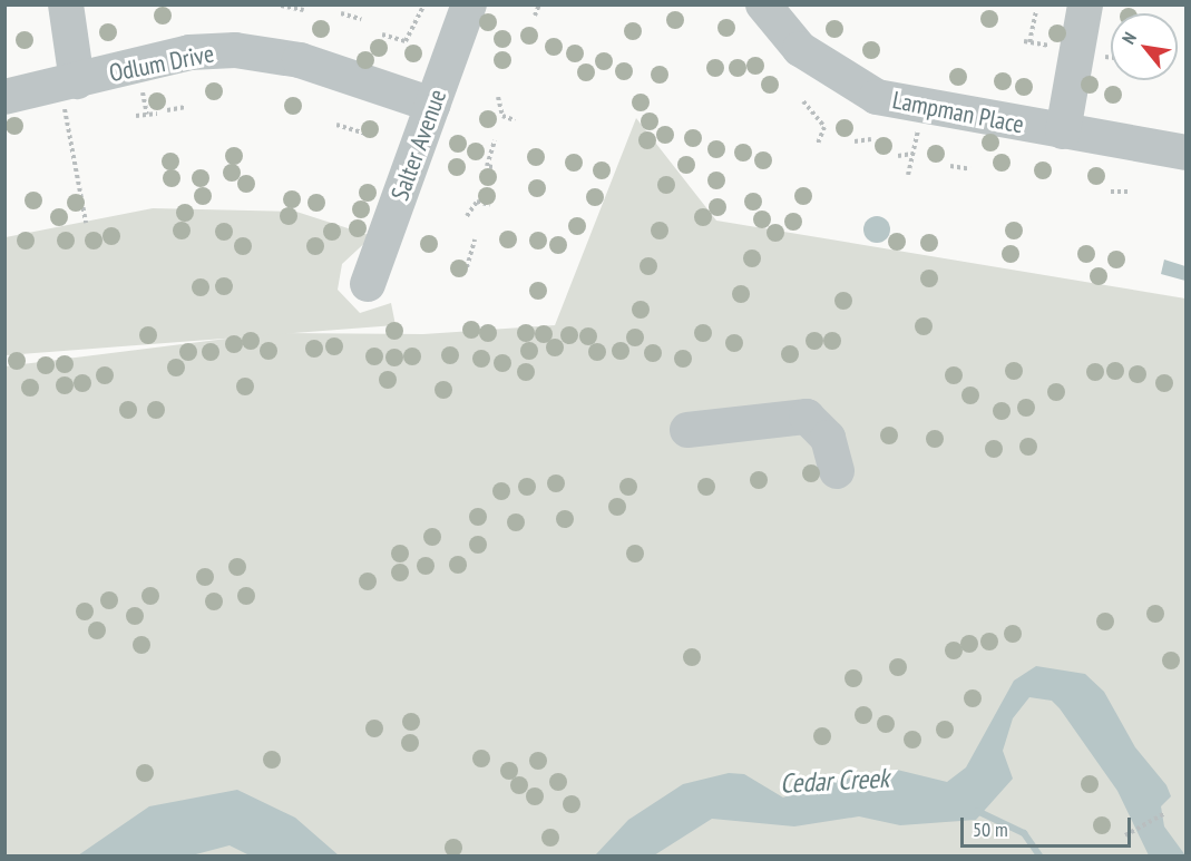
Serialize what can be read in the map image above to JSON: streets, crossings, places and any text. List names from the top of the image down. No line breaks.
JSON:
{"streets":{"street":["Odlum Drive","Lampman Place","Salter Avenue"]},"crossings":[["Odlum Drive","Salter Avenue"]],"water":["Cedar Creek"],"scale_bar":"50 m","north":"top left"}
